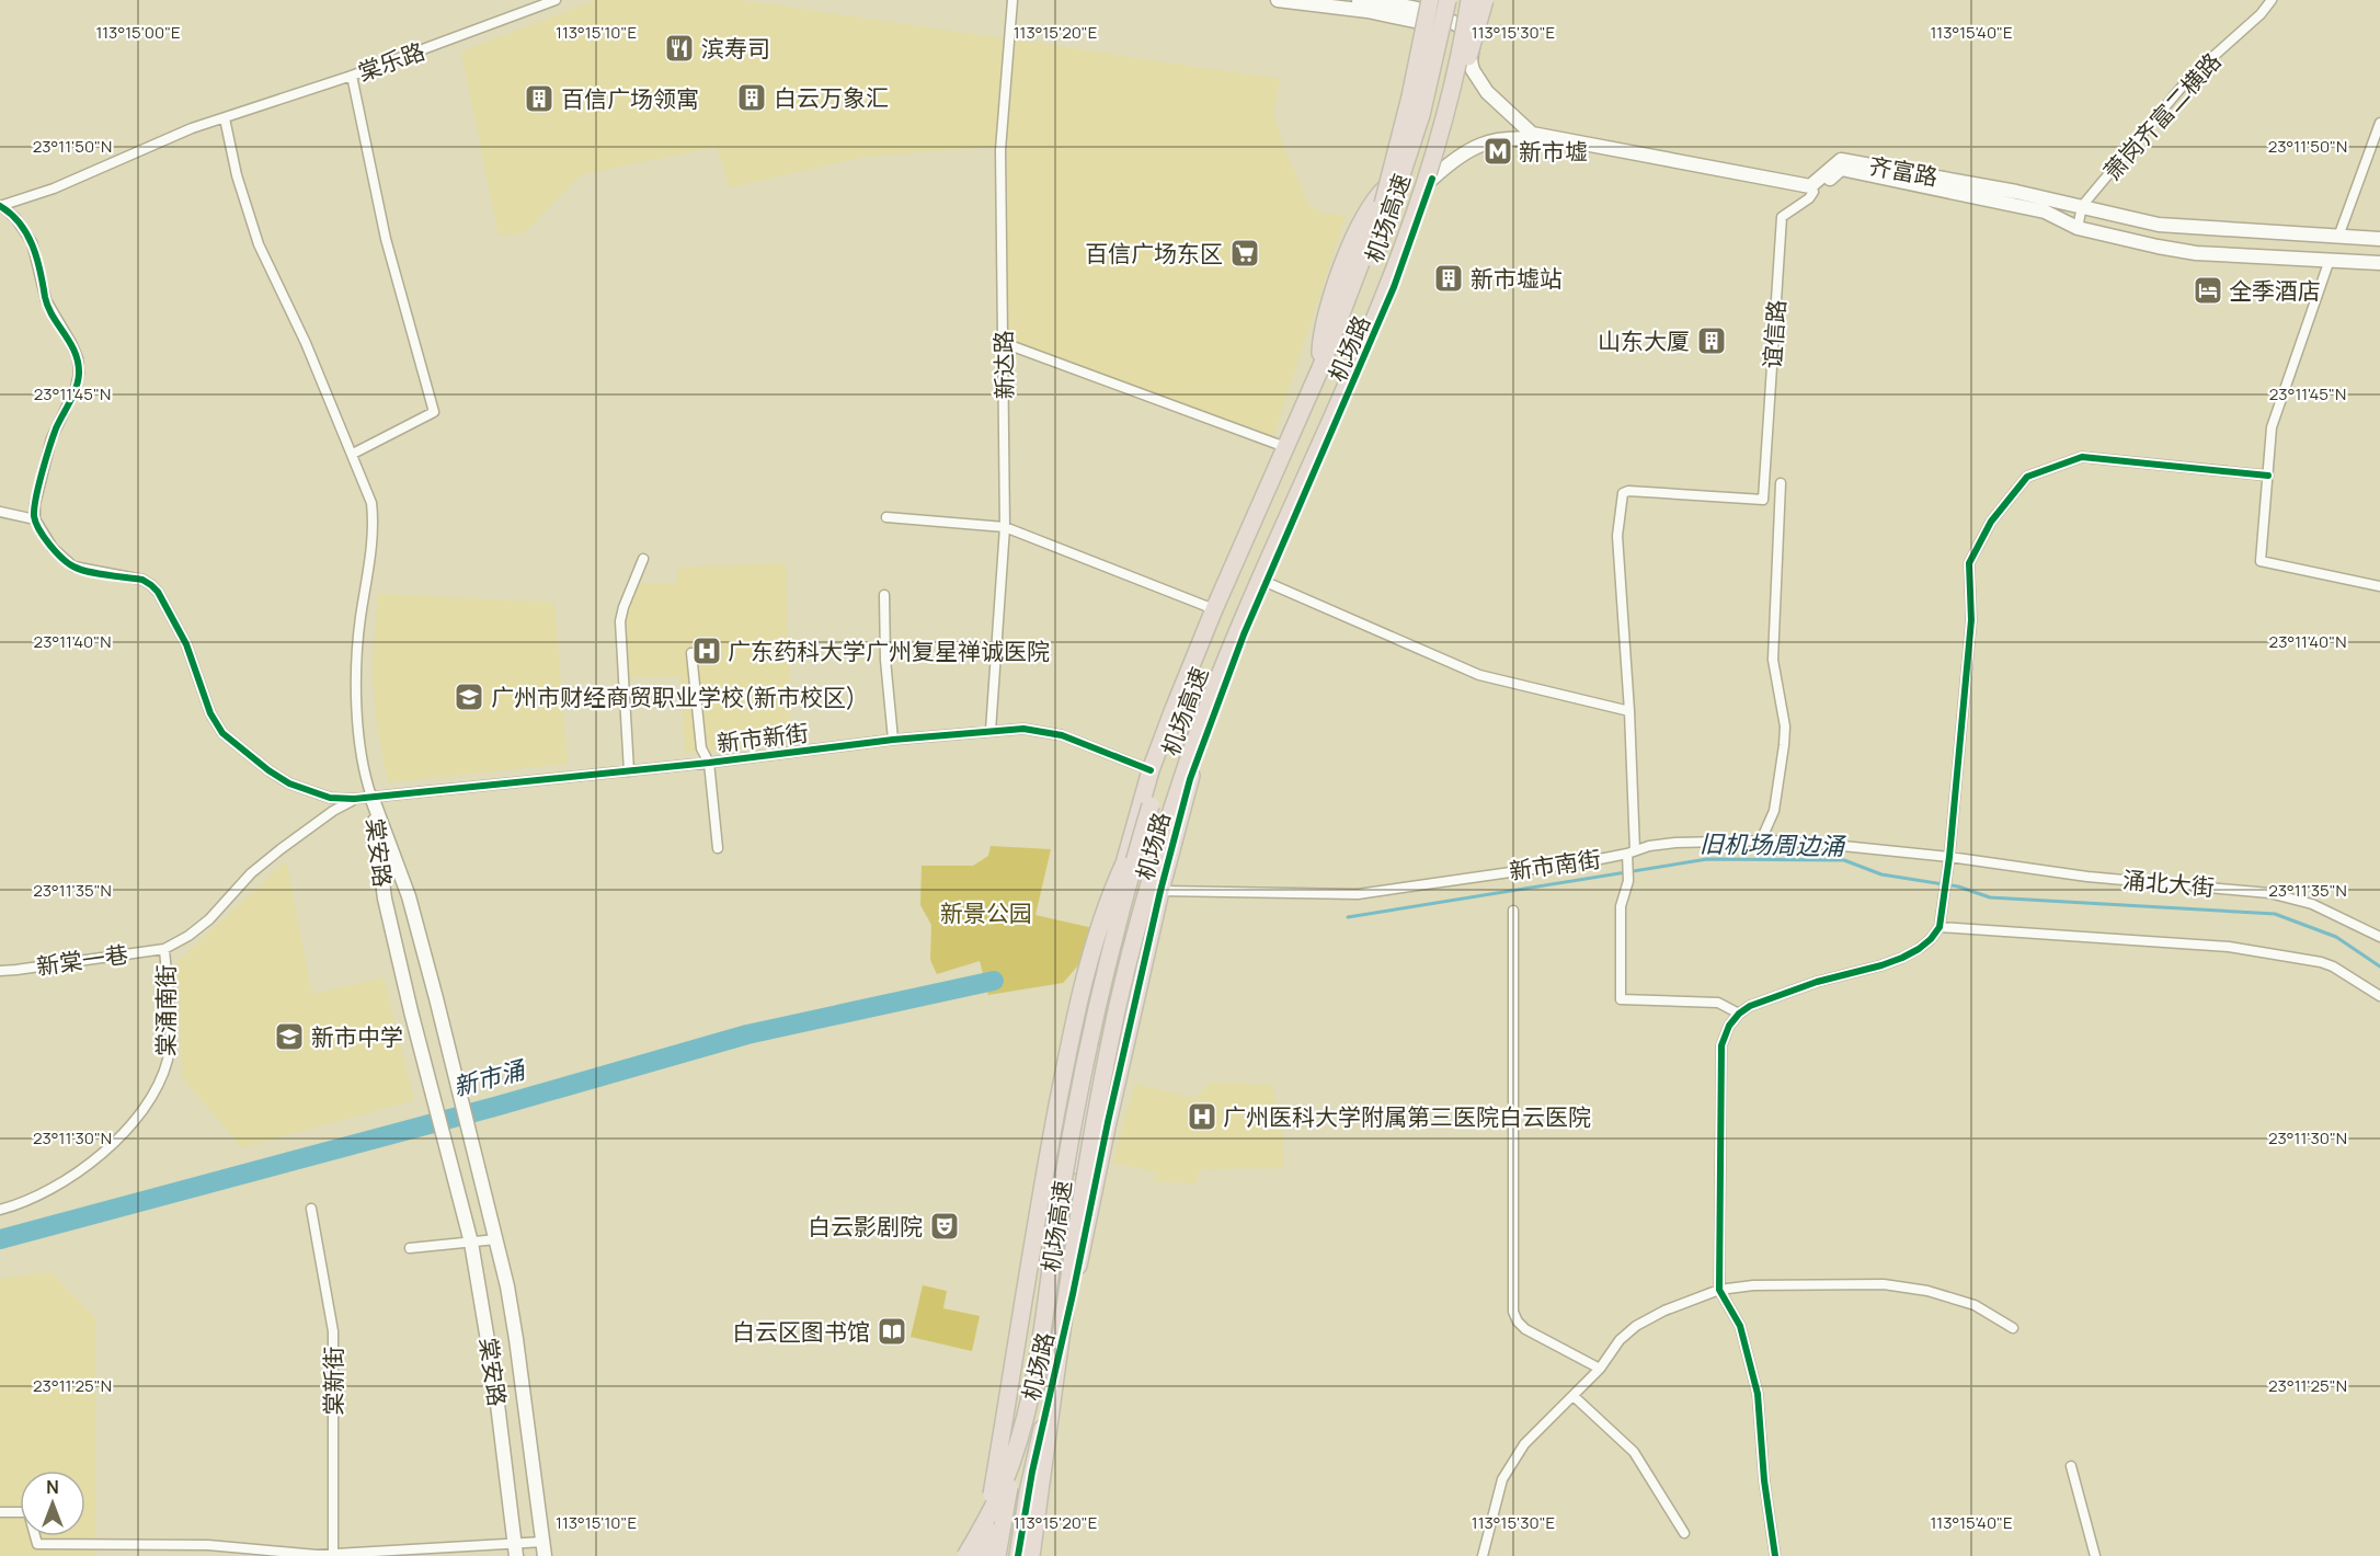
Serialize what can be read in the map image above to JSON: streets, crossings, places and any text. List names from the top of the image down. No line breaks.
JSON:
{"streets":{"highway":["机场高速","机场路"],"main road":["齐富路","棠安路"],"street":["棠乐路","萧岗齐富二横路","谊信路","新达路","新市新街","新市南街","涌北大街","新棠一巷","棠涌南街","棠新街"]},"crossings":[["萧岗齐富二横路","齐富路"],["齐富路","谊信路"],["机场高速","机场路"],["机场路","新市新街"],["机场路","新市南街"],["新达路","新市新街"],["新市新街","棠安路"],["新市新街","棠涌南街"],["棠安路","棠涌南街"],["新市南街","涌北大街"],["新棠一巷","棠涌南街"]],"water":["旧机场周边涌","新市涌"],"parks":["新景公园"],"places":{"restaurant":["滨寿司"],"building":["白云万象汇","百信广场领寓","新市墟站","山东大厦"],"metro station":["新市墟"],"supermarket":["百信广场东区"],"hotel":["全季酒店"],"hospital":["广东药科大学广州复星禅诚医院","广州医科大学附属第三医院白云医院"],"school or university":["广州市财经商贸职业学校(新市校区)","新市中学"],"theatre":["白云影剧院"],"library":["白云区图书馆"]},"north":"top","coordinates":["113°15'00\"E","113°15'10\"E","113°15'20\"E","113°15'30\"E","113°15'40\"E","23°11'50\"N","23°11'45\"N","23°11'40\"N","23°11'35\"N","23°11'30\"N","23°11'25\"N"]}
